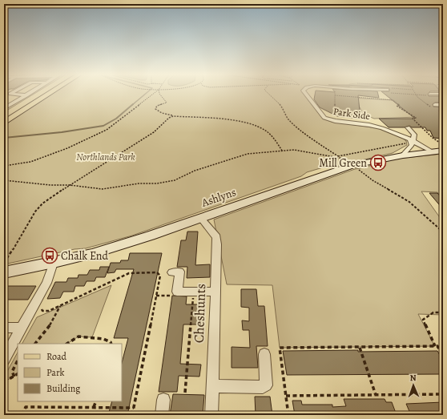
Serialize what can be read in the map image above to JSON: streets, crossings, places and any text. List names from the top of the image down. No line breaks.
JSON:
{"streets":{"street":["Park Side","Ashlyns","Cheshunts"]},"crossings":[["Park Side","Ashlyns"],["Ashlyns","Cheshunts"]],"parks":["Northlands Park"],"places":{"bus stop":["Mill Green","Chalk End"]},"legend":["Road","Park","Building"],"north":"top"}
